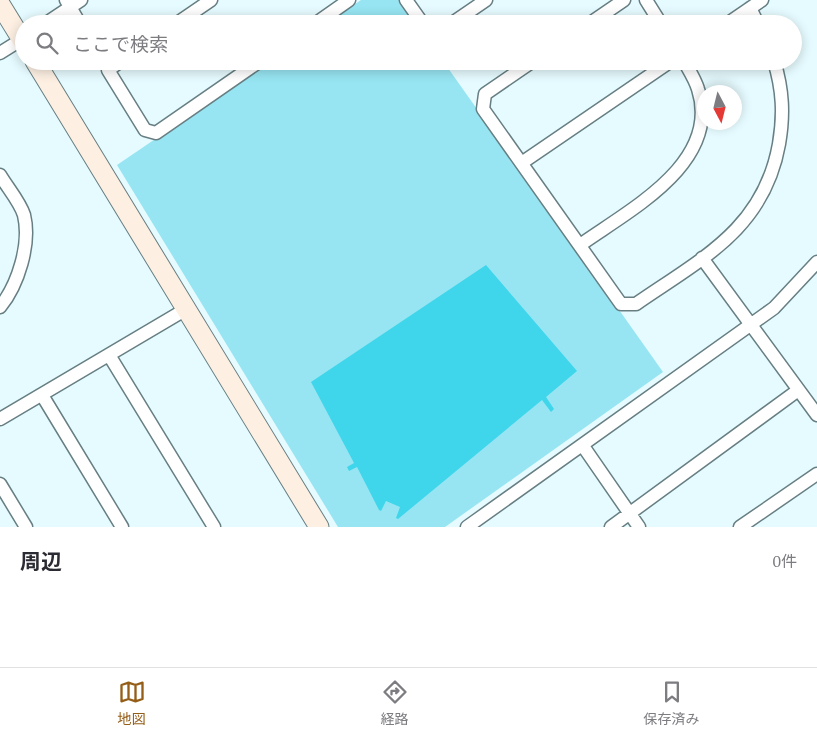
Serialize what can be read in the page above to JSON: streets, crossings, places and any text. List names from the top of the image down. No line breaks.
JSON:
{"north":"bottom","page":{"search":"ここで検索","heading":["周辺","0件"],"nav":["地図","経路","保存済み"]}}
